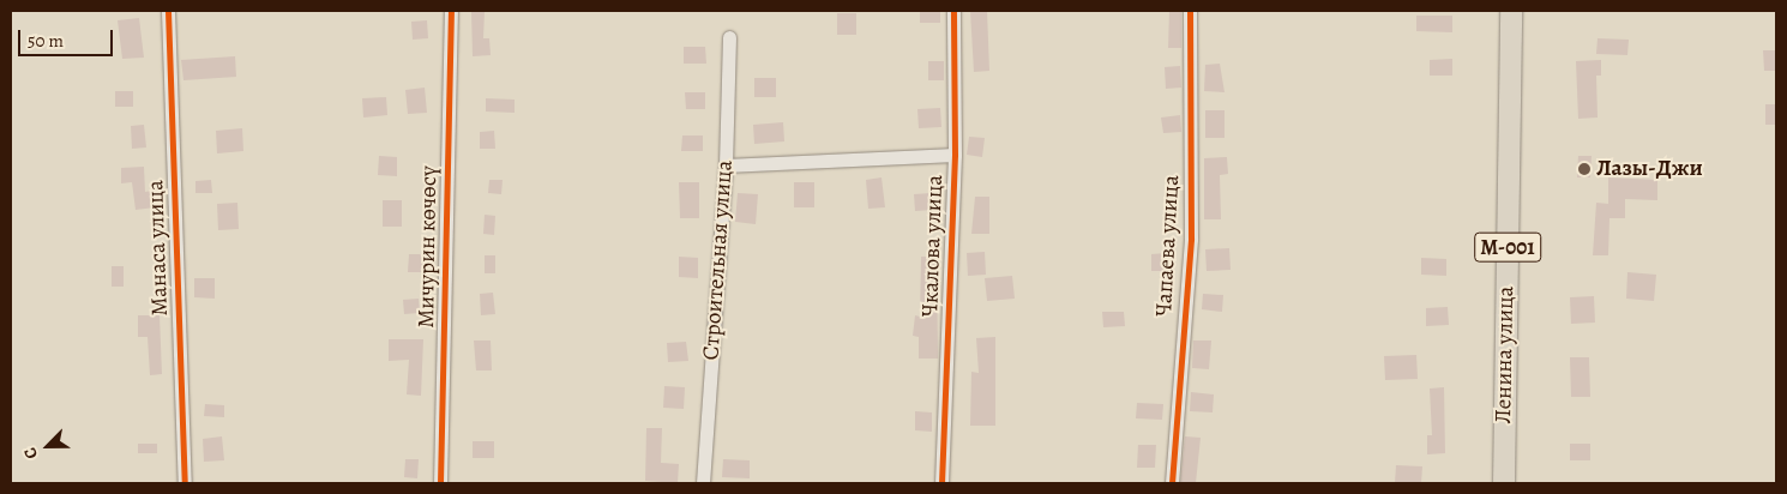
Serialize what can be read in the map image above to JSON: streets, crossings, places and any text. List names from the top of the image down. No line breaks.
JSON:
{"streets":{"main road":["М-001","Ленина улица"],"street":["Чкалова улица","Чапаева улица","Мичурин көчөсү","Манаса улица","Строительная улица"]},"places":["Лазы-Джи"],"scale_bar":"50 m","north":"bottom left"}
